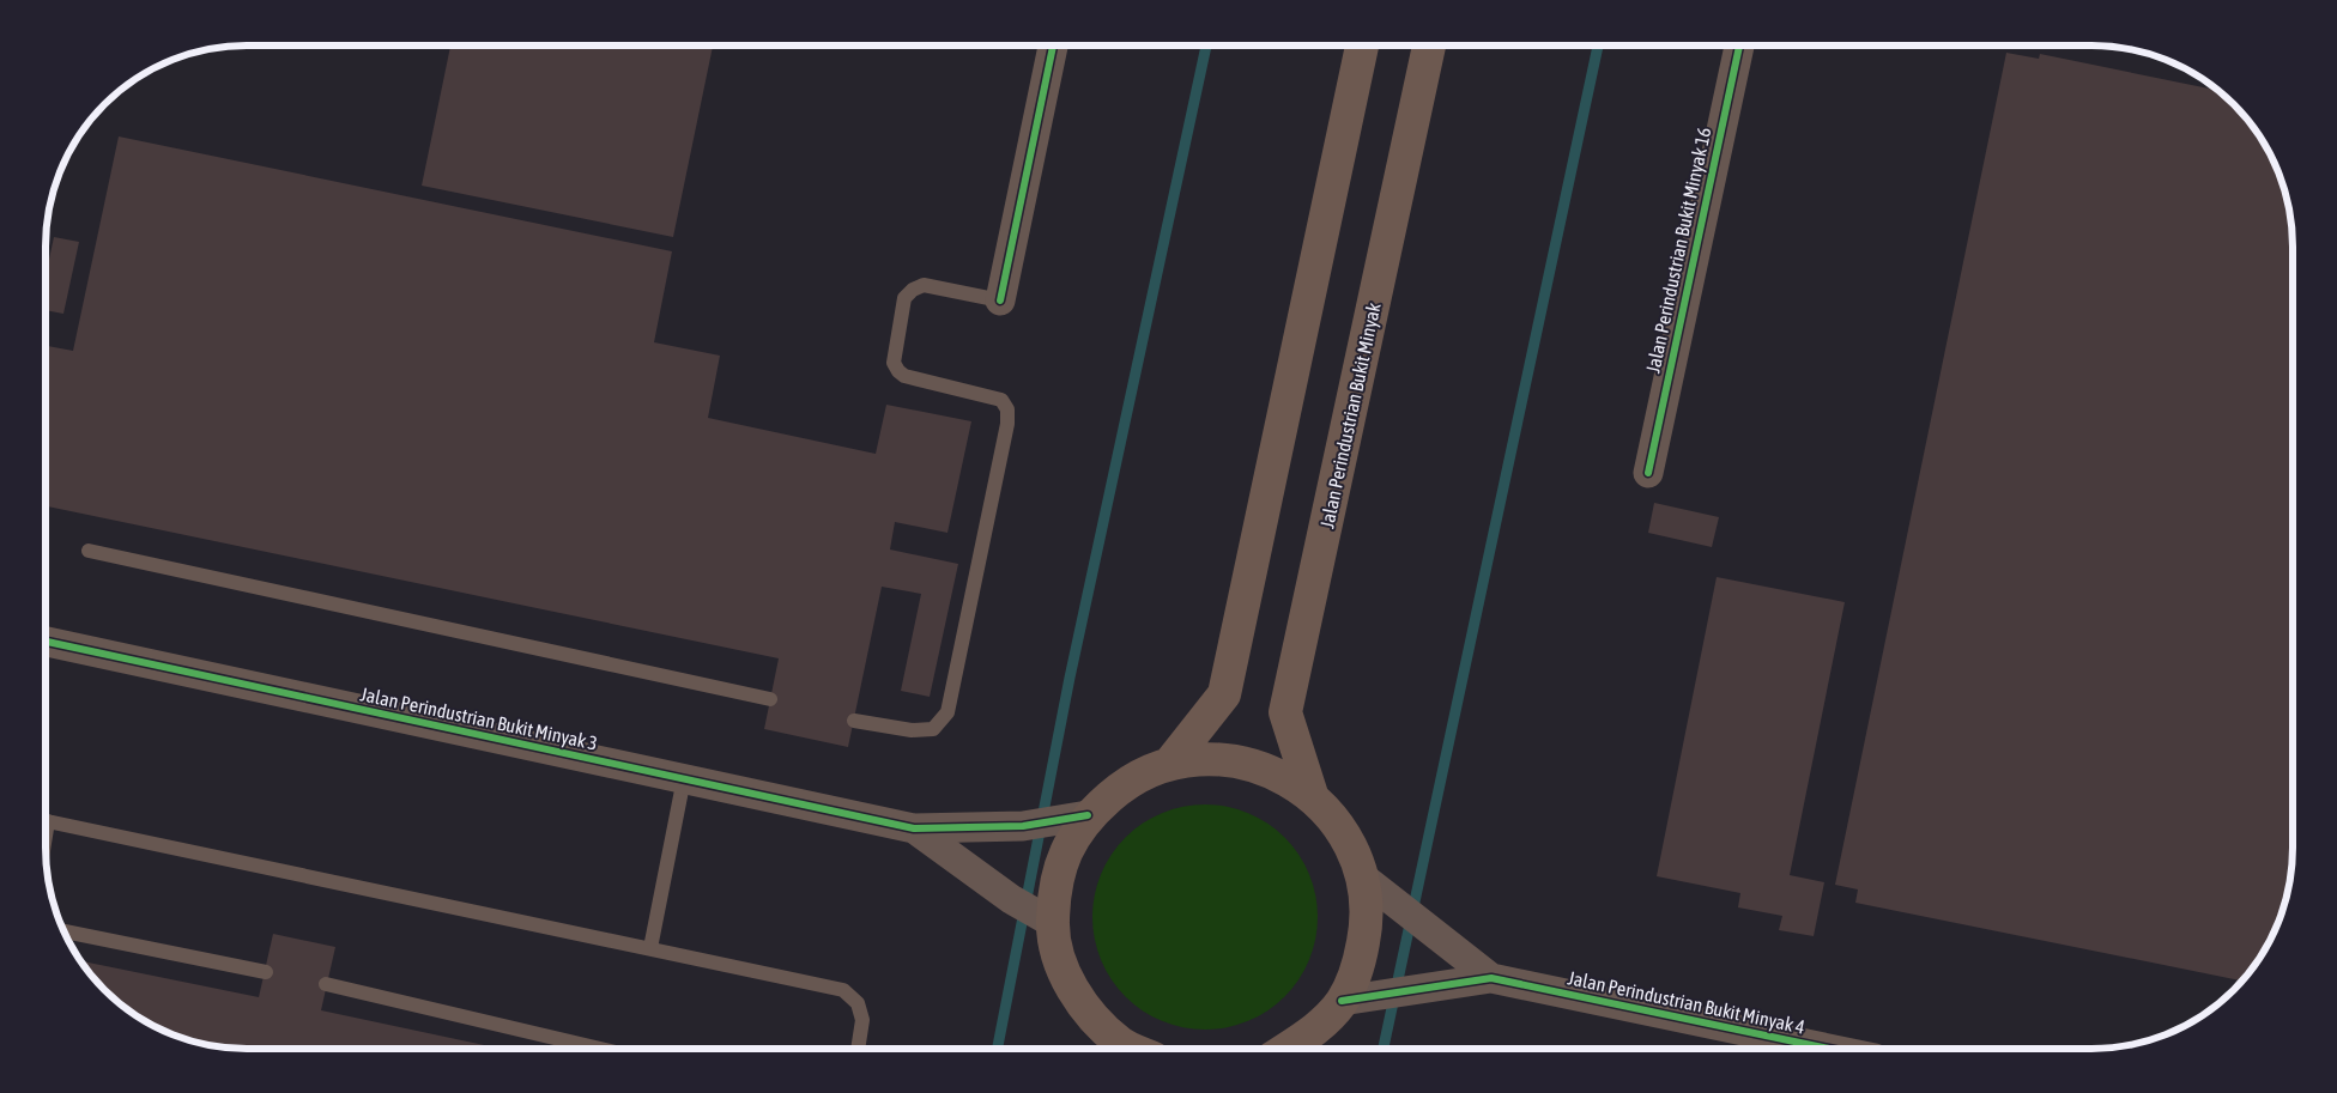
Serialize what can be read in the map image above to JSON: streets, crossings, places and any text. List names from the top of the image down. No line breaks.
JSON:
{"streets":{"main road":["Jalan Perindustrian Bukit Minyak"],"street":["Jalan Perindustrian Bukit Minyak 16","Jalan Perindustrian Bukit Minyak 3","Jalan Perindustrian Bukit Minyak 4"]}}
